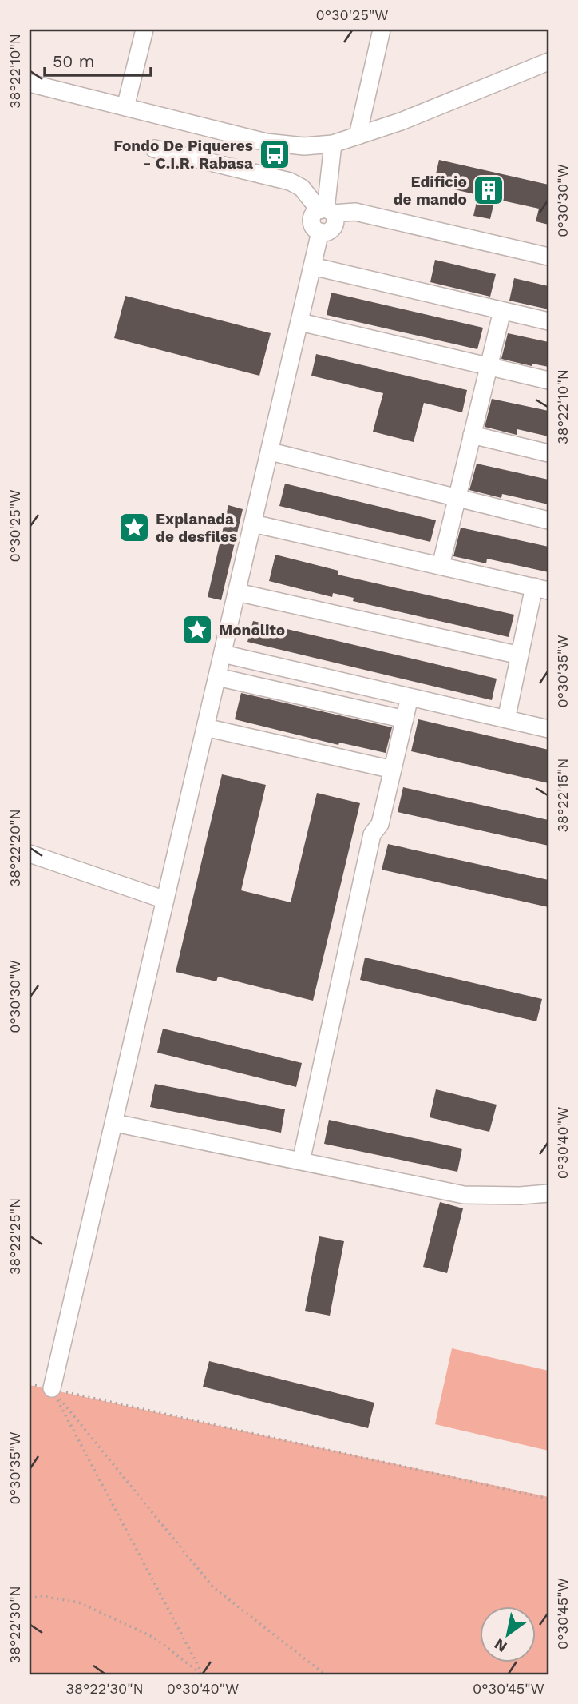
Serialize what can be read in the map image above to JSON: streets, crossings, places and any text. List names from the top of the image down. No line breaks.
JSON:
{"places":{"bus stop":["Fondo De Piqueres - C.I.R. Rabasa"],"building":["Edificio de mando"],"place":["Explanada de desfiles","Monolito"]},"scale_bar":"50 m","north":"bottom left","coordinates":["0°30'25\"W","38°22'10\"N","0°30'30\"W","0°30'35\"W","38°22'15\"N","38°22'20\"N","0°30'40\"W","38°22'25\"N","0°30'45\"W","38°22'30\"N"]}
